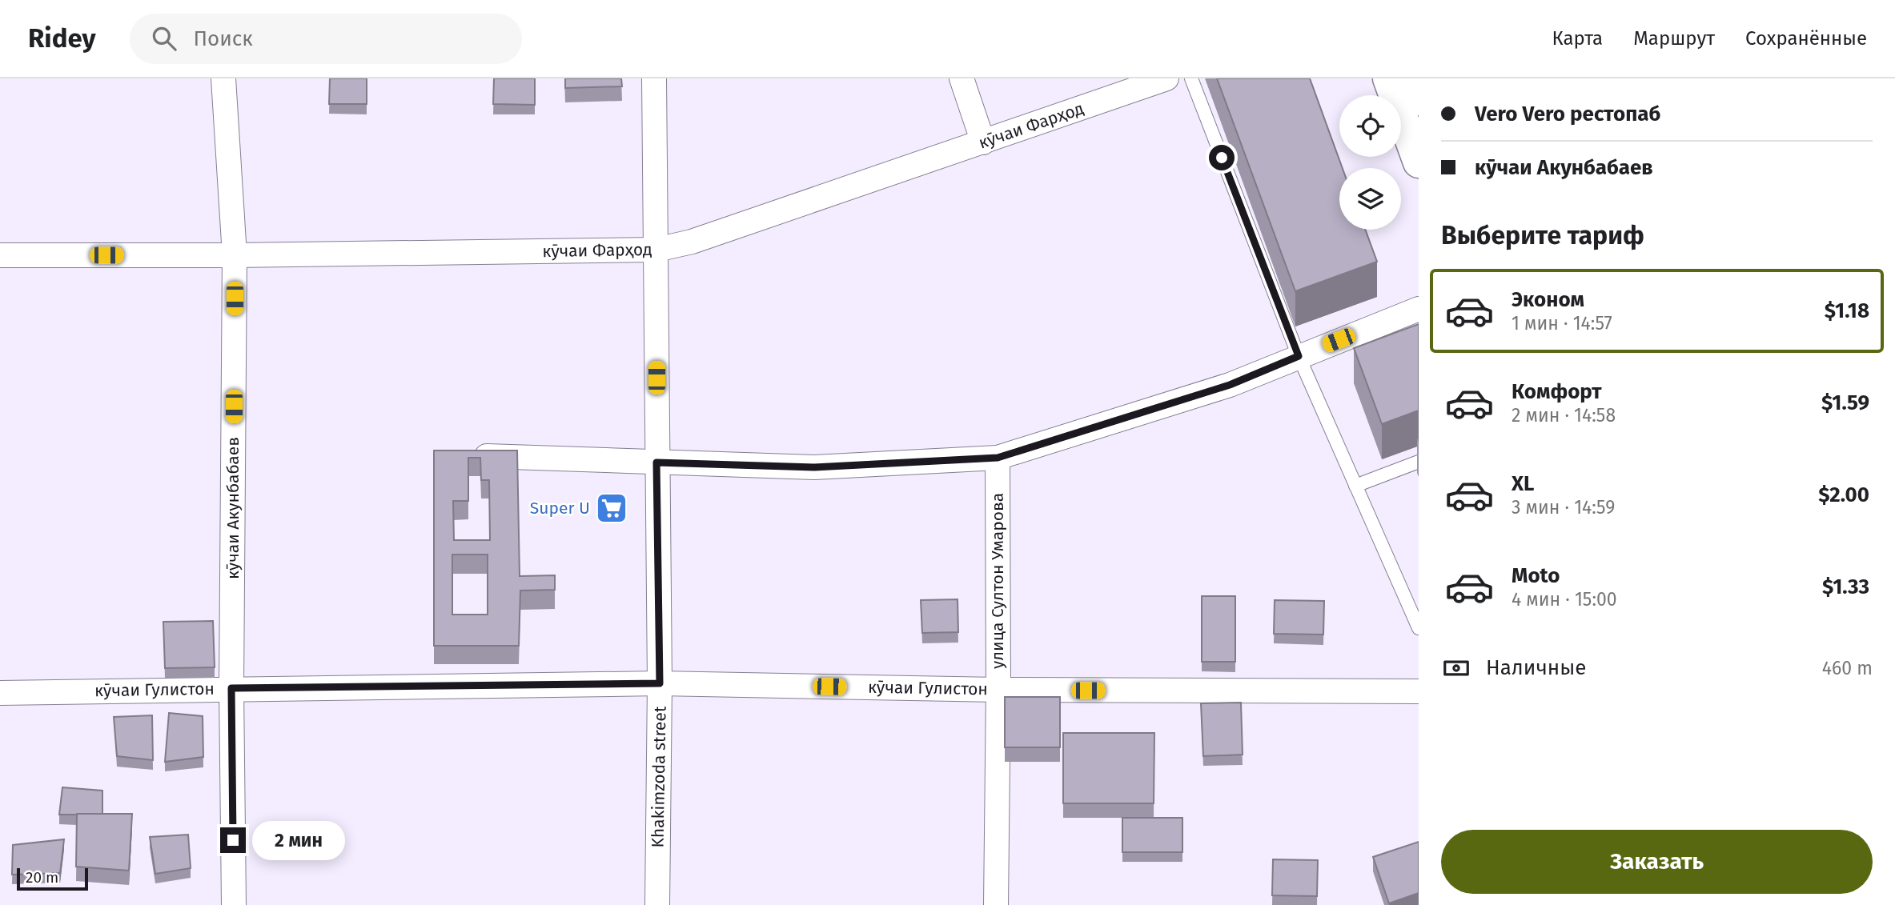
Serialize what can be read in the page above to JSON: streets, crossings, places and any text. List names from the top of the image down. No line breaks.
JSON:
{"streets":{"street":["кӯчаи Фарҳод","кӯчаи Акунбабаев","улица Султон Умарова","кӯчаи Гулистон","Khakimzoda street"]},"crossings":[["кӯчаи Фарҳод","кӯчаи Акунбабаев"],["кӯчаи Фарҳод","Khakimzoda street"],["кӯчаи Акунбабаев","кӯчаи Гулистон"],["улица Султон Умарова","кӯчаи Гулистон"],["кӯчаи Гулистон","Khakimzoda street"]],"places":{"supermarket":["Super U"]},"scale_bar":"20 m","page":{"header":"Ridey","search":"Поиск","nav":["Карта","Маршрут","Сохранённые"],"banner":["Vero Vero рестопаб","кӯчаи Акунбабаев"],"heading":"Выберите тариф","list":[{"name":"Эконом","note":"1 мин · 14:57","value":"$1.18"},{"name":"Комфорт","note":"2 мин · 14:58","value":"$1.59"},{"name":"XL","note":"3 мин · 14:59","value":"$2.00"},{"name":"Moto","note":"4 мин · 15:00","value":"$1.33"}],"pay":["Наличные","460 m"],"buttons":"Заказать","bubble":"2 мин","scale":"20 m"}}
